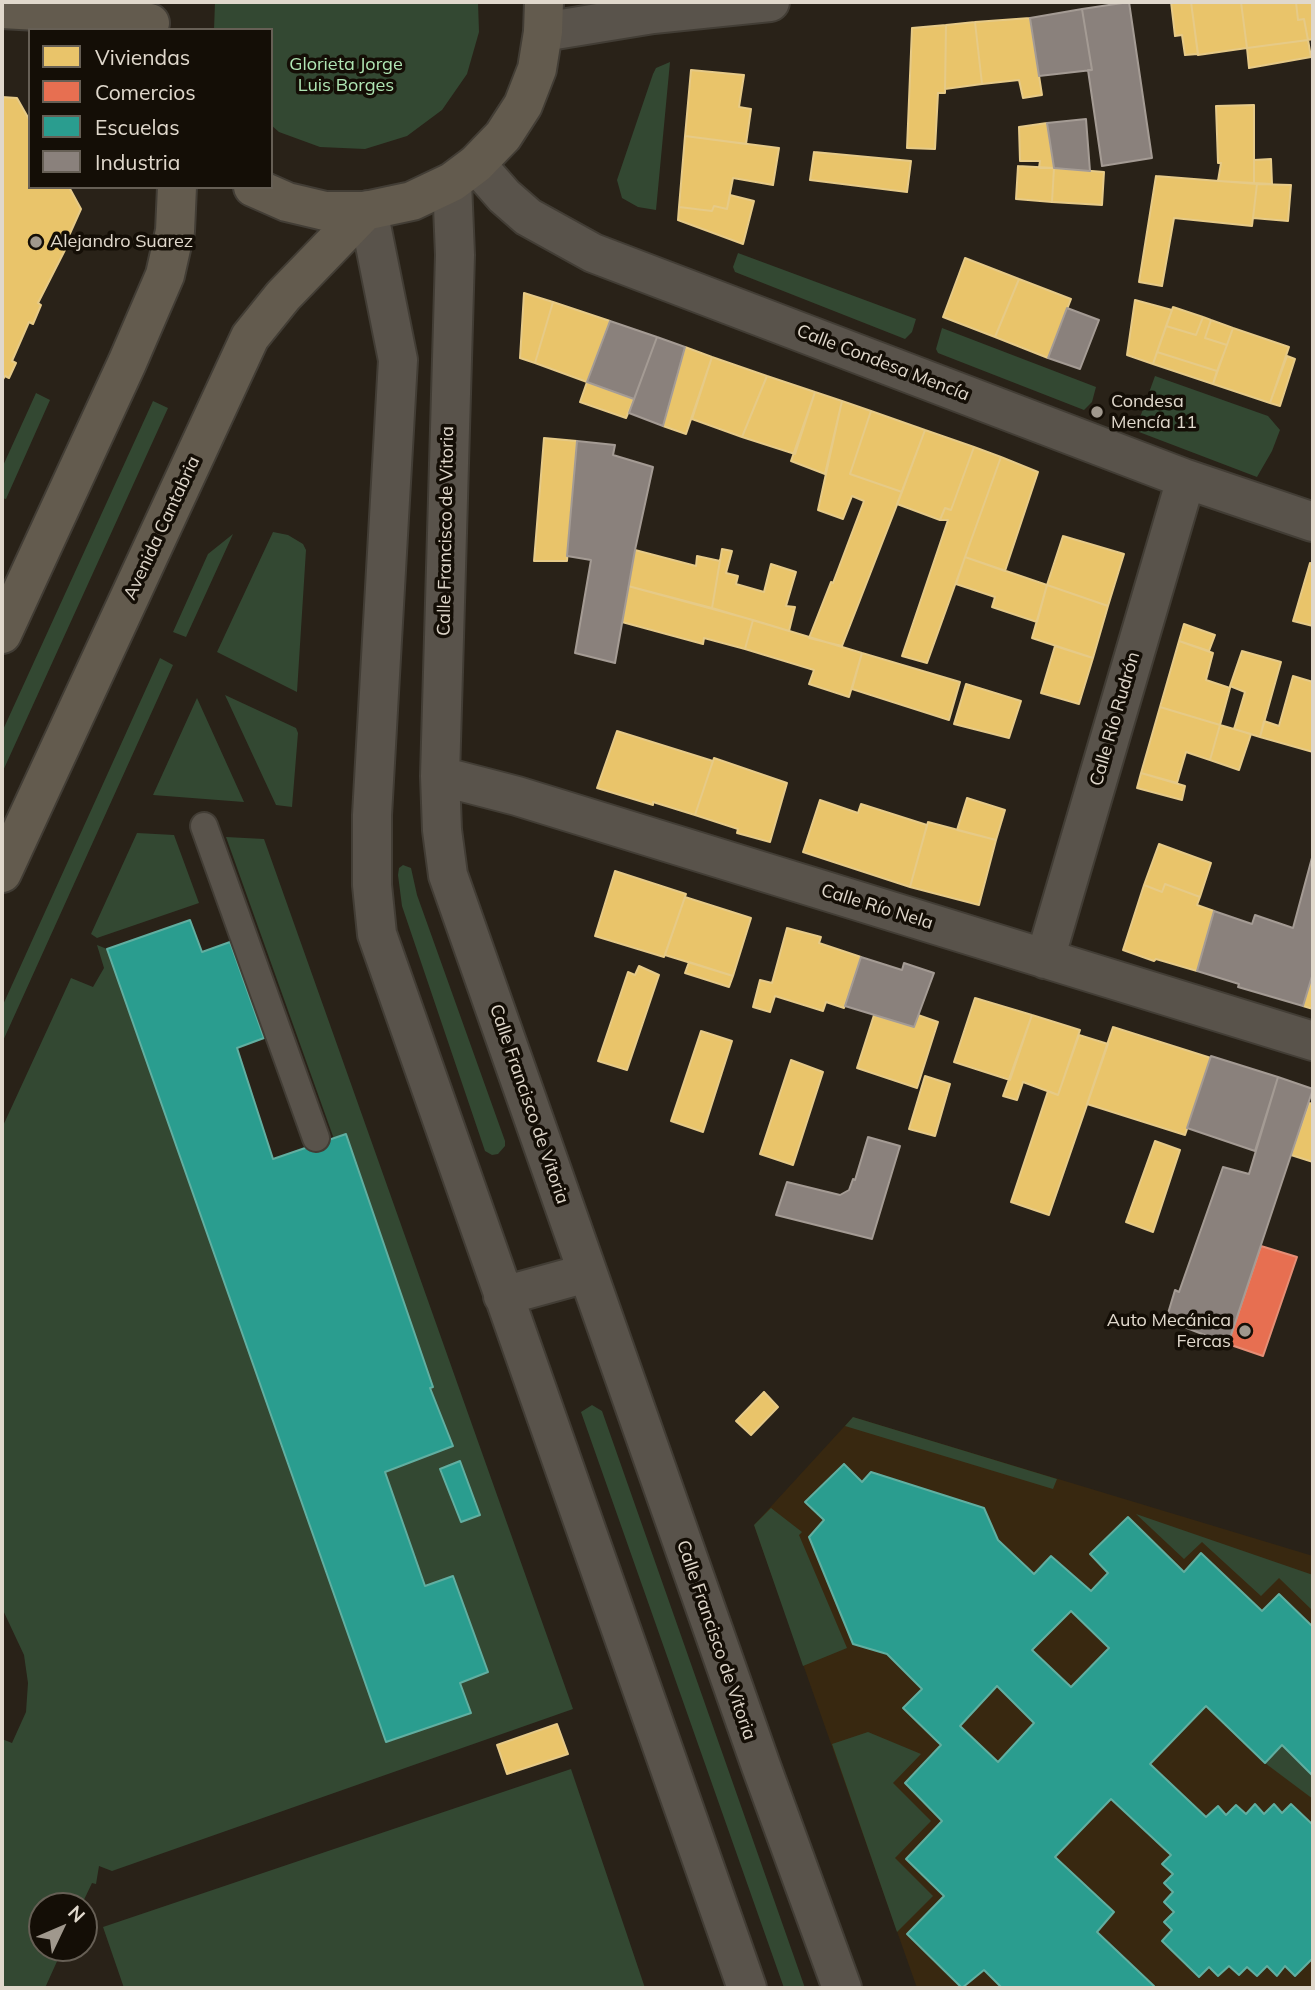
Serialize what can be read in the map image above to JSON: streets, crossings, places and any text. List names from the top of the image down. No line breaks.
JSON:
{"streets":{"main road":["Avenida Cantabria"],"street":["Calle Condesa Mencía","Calle Francisco de Vitoria","Calle Río Rudrón","Calle Río Nela"]},"crossings":[["Calle Condesa Mencía","Calle Francisco de Vitoria"],["Calle Condesa Mencía","Calle Río Rudrón"],["Calle Francisco de Vitoria","Calle Río Nela"],["Calle Río Rudrón","Calle Río Nela"]],"parks":["Glorieta Jorge Luis Borges"],"places":["Alejandro Suarez","Condesa Mencía 11","Auto Mecánica Fercas"],"legend":["Viviendas","Comercios","Escuelas","Industria"],"north":"top right"}
